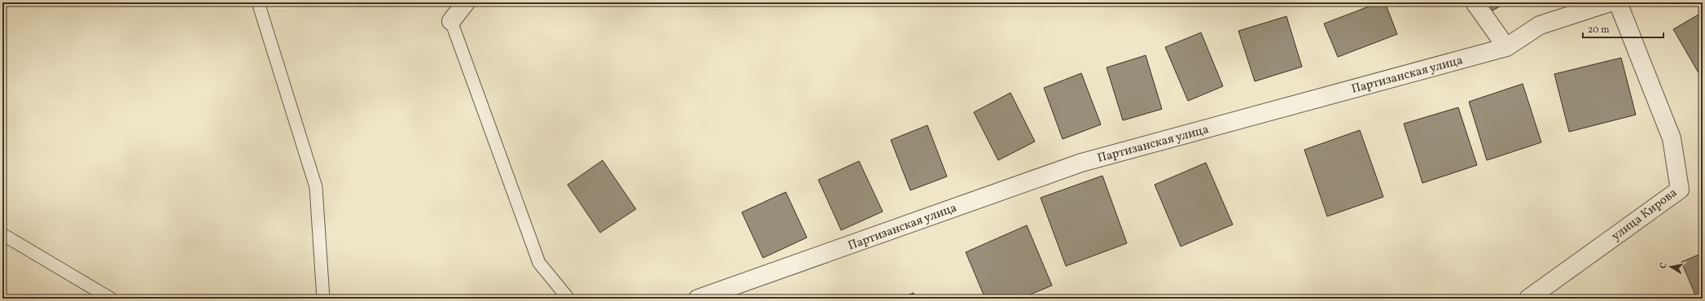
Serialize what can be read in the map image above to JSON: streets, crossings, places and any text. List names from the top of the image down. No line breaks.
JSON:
{"streets":{"street":["Партизанская улица","улица Кирова"]},"scale_bar":"20 m","north":"left"}
